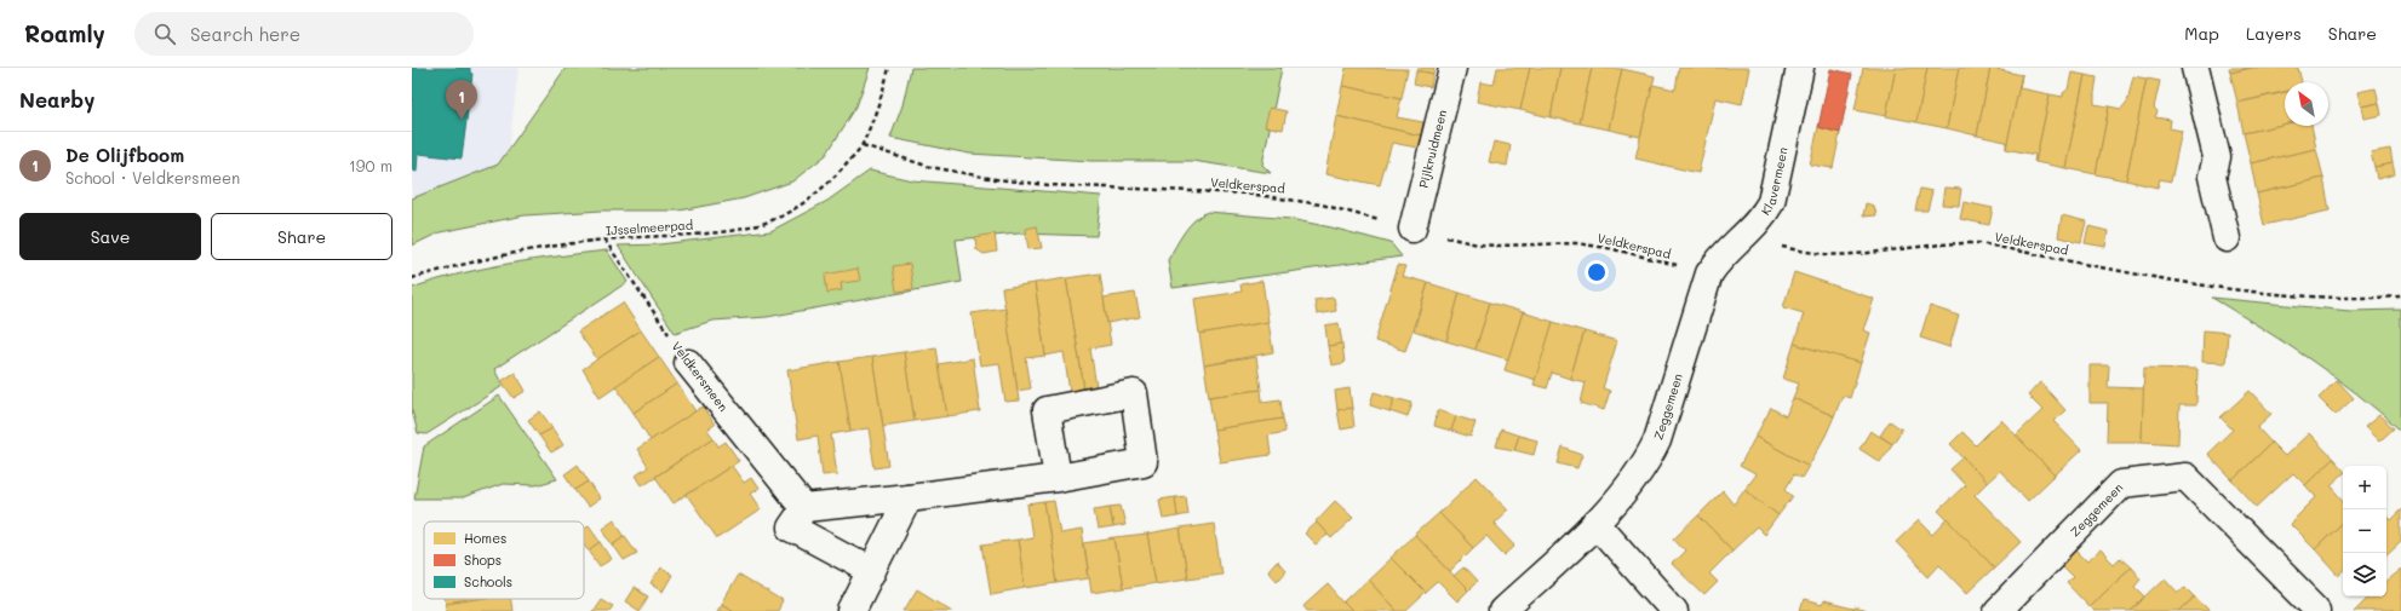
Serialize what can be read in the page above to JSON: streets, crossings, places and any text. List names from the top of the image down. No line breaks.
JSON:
{"streets":{"street":["Pijlkruidmeen","Klavermeen","Veldkersmeen","Zeggemeen"],"path":["Veldkerspad","IJsselmeerpad"]},"crossings":[["Pijlkruidmeen","Veldkerspad"],["Klavermeen","Veldkerspad"],["Klavermeen","Zeggemeen"],["Veldkerspad","IJsselmeerpad"],["Veldkerspad","Zeggemeen"],["IJsselmeerpad","Veldkersmeen"]],"legend":["Homes","Shops","Schools"],"north":"top left","page":{"header":"Roamly","search":"Search here","nav":["Map","Layers","Share"],"heading":"Nearby","pins":"1","list":[{"mark":"1","name":"De Olijfboom","note":"School · Veldkersmeen","value":"190 m"}],"buttons":["Save","Share"],"map_buttons":["+","−"]}}
